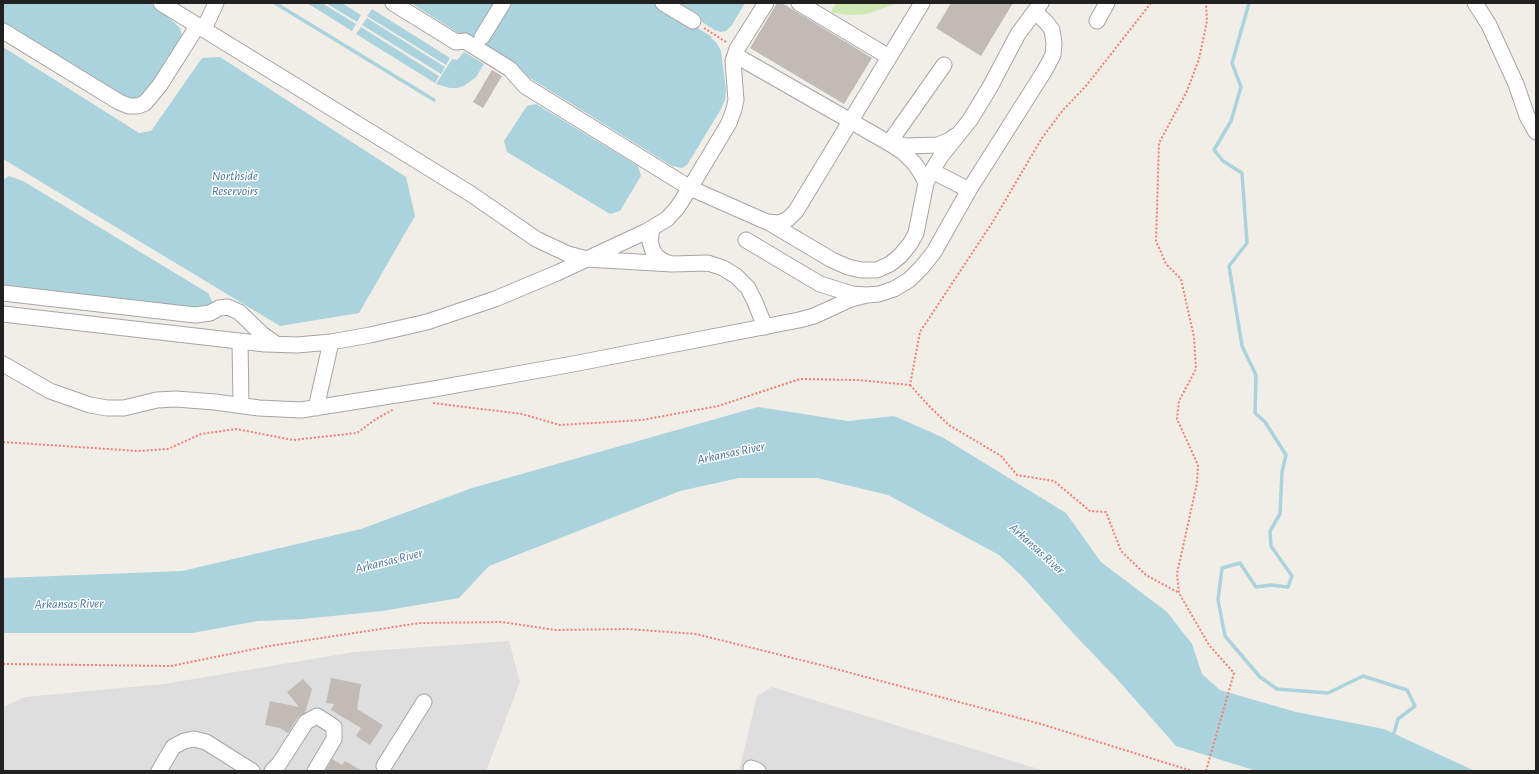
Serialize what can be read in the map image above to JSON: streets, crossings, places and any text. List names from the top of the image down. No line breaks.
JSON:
{"water":["Northside Reservoirs","Arkansas River"]}
